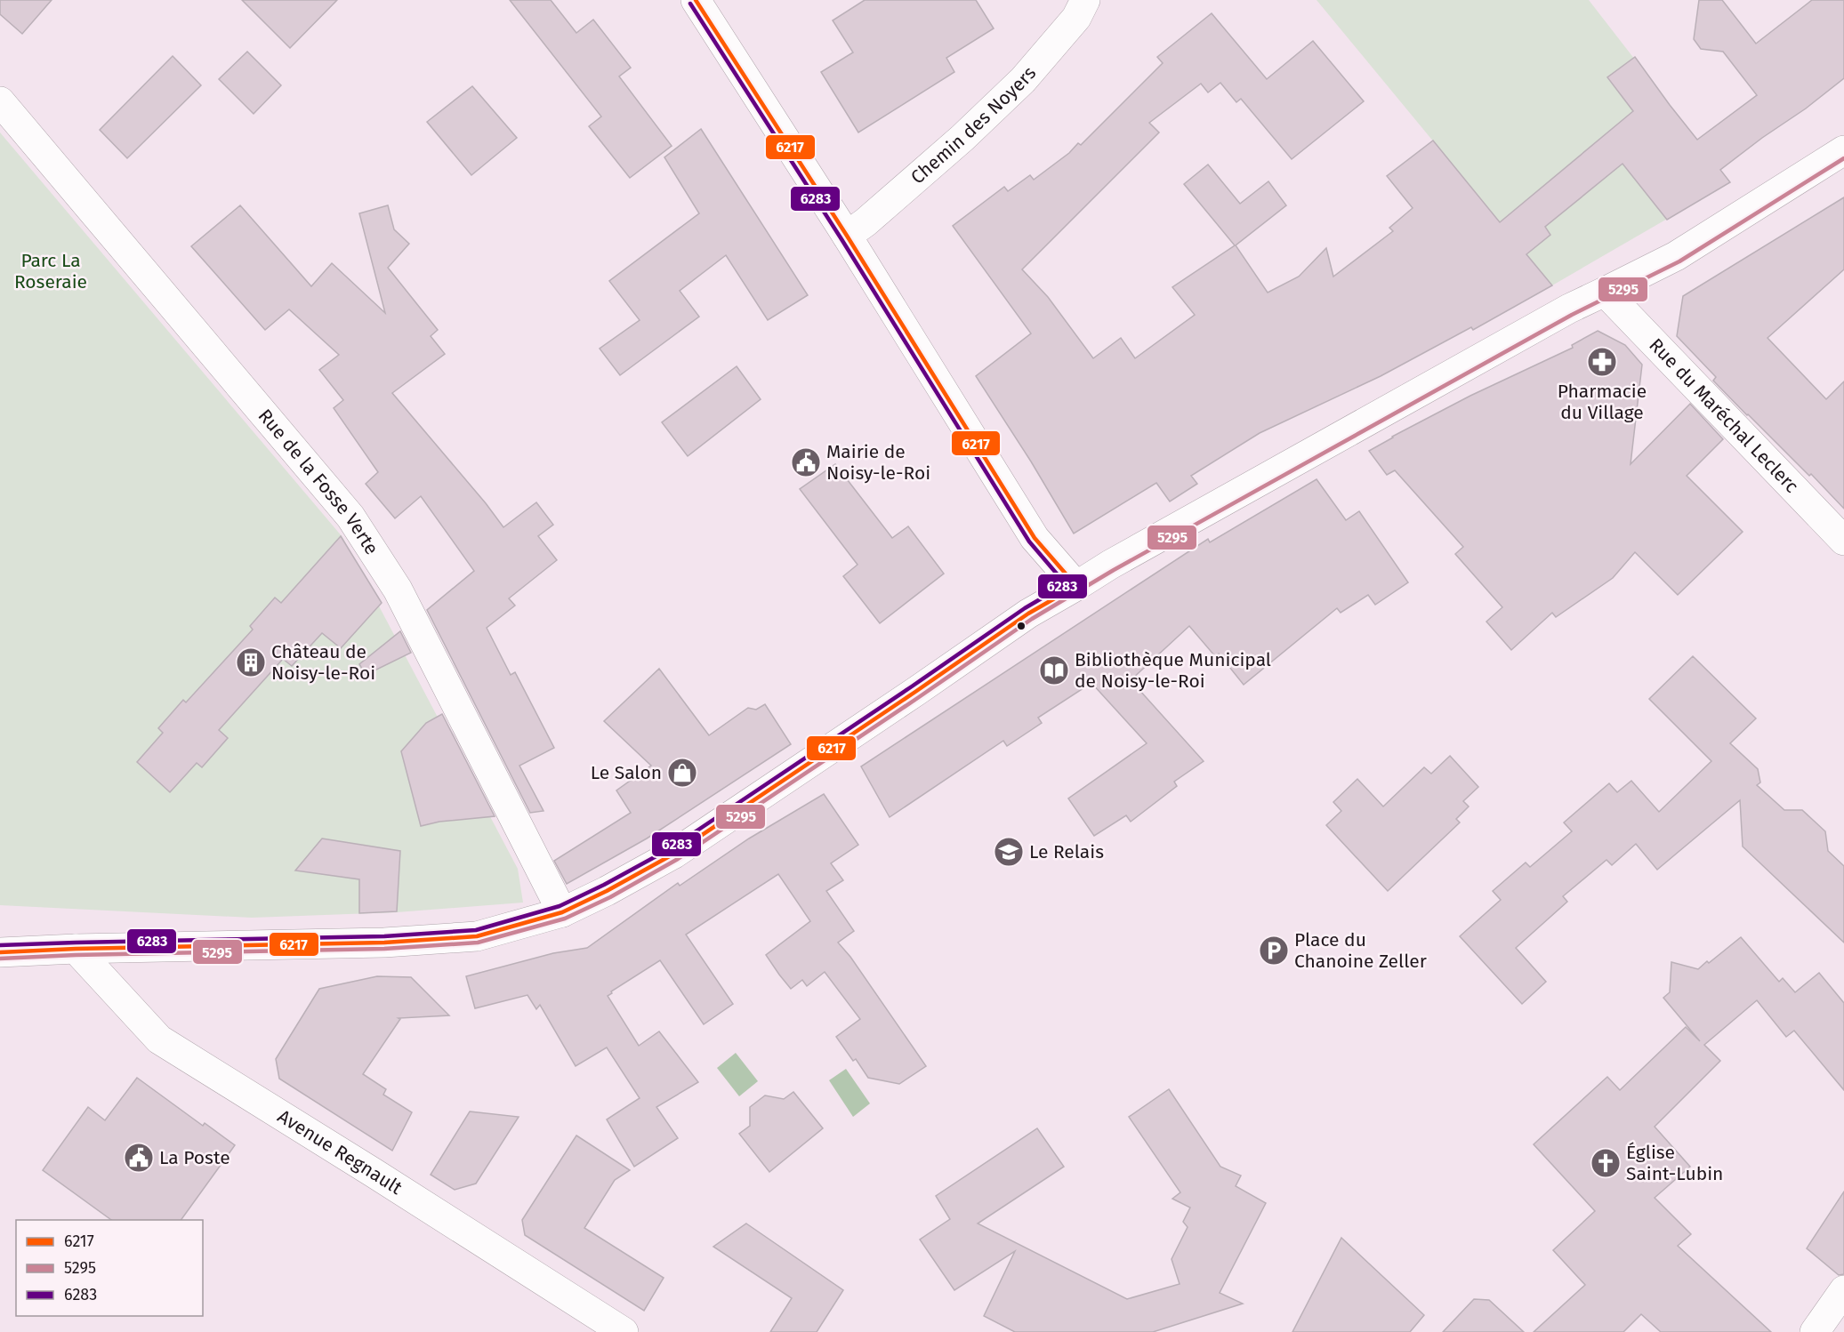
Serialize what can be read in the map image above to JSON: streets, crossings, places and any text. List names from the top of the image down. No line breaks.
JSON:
{"streets":{"street":["Chemin des Noyers","Rue du Maréchal Leclerc","Rue de la Fosse Verte","Avenue Regnault"]},"parks":["Parc La Roseraie"],"places":{"pharmacy":["Pharmacie du Village"],"public building":["Mairie de Noisy-le-Roi","La Poste"],"building":["Château de Noisy-le-Roi"],"library":["Bibliothèque Municipal de Noisy-le-Roi"],"shop":["Le Salon"],"school or university":["Le Relais"],"parking":["Place du Chanoine Zeller"],"church":["Église Saint-Lubin"]},"lines":["transit line 6217","transit line 6283","transit line 5295"],"legend":["6217","5295","6283"]}
